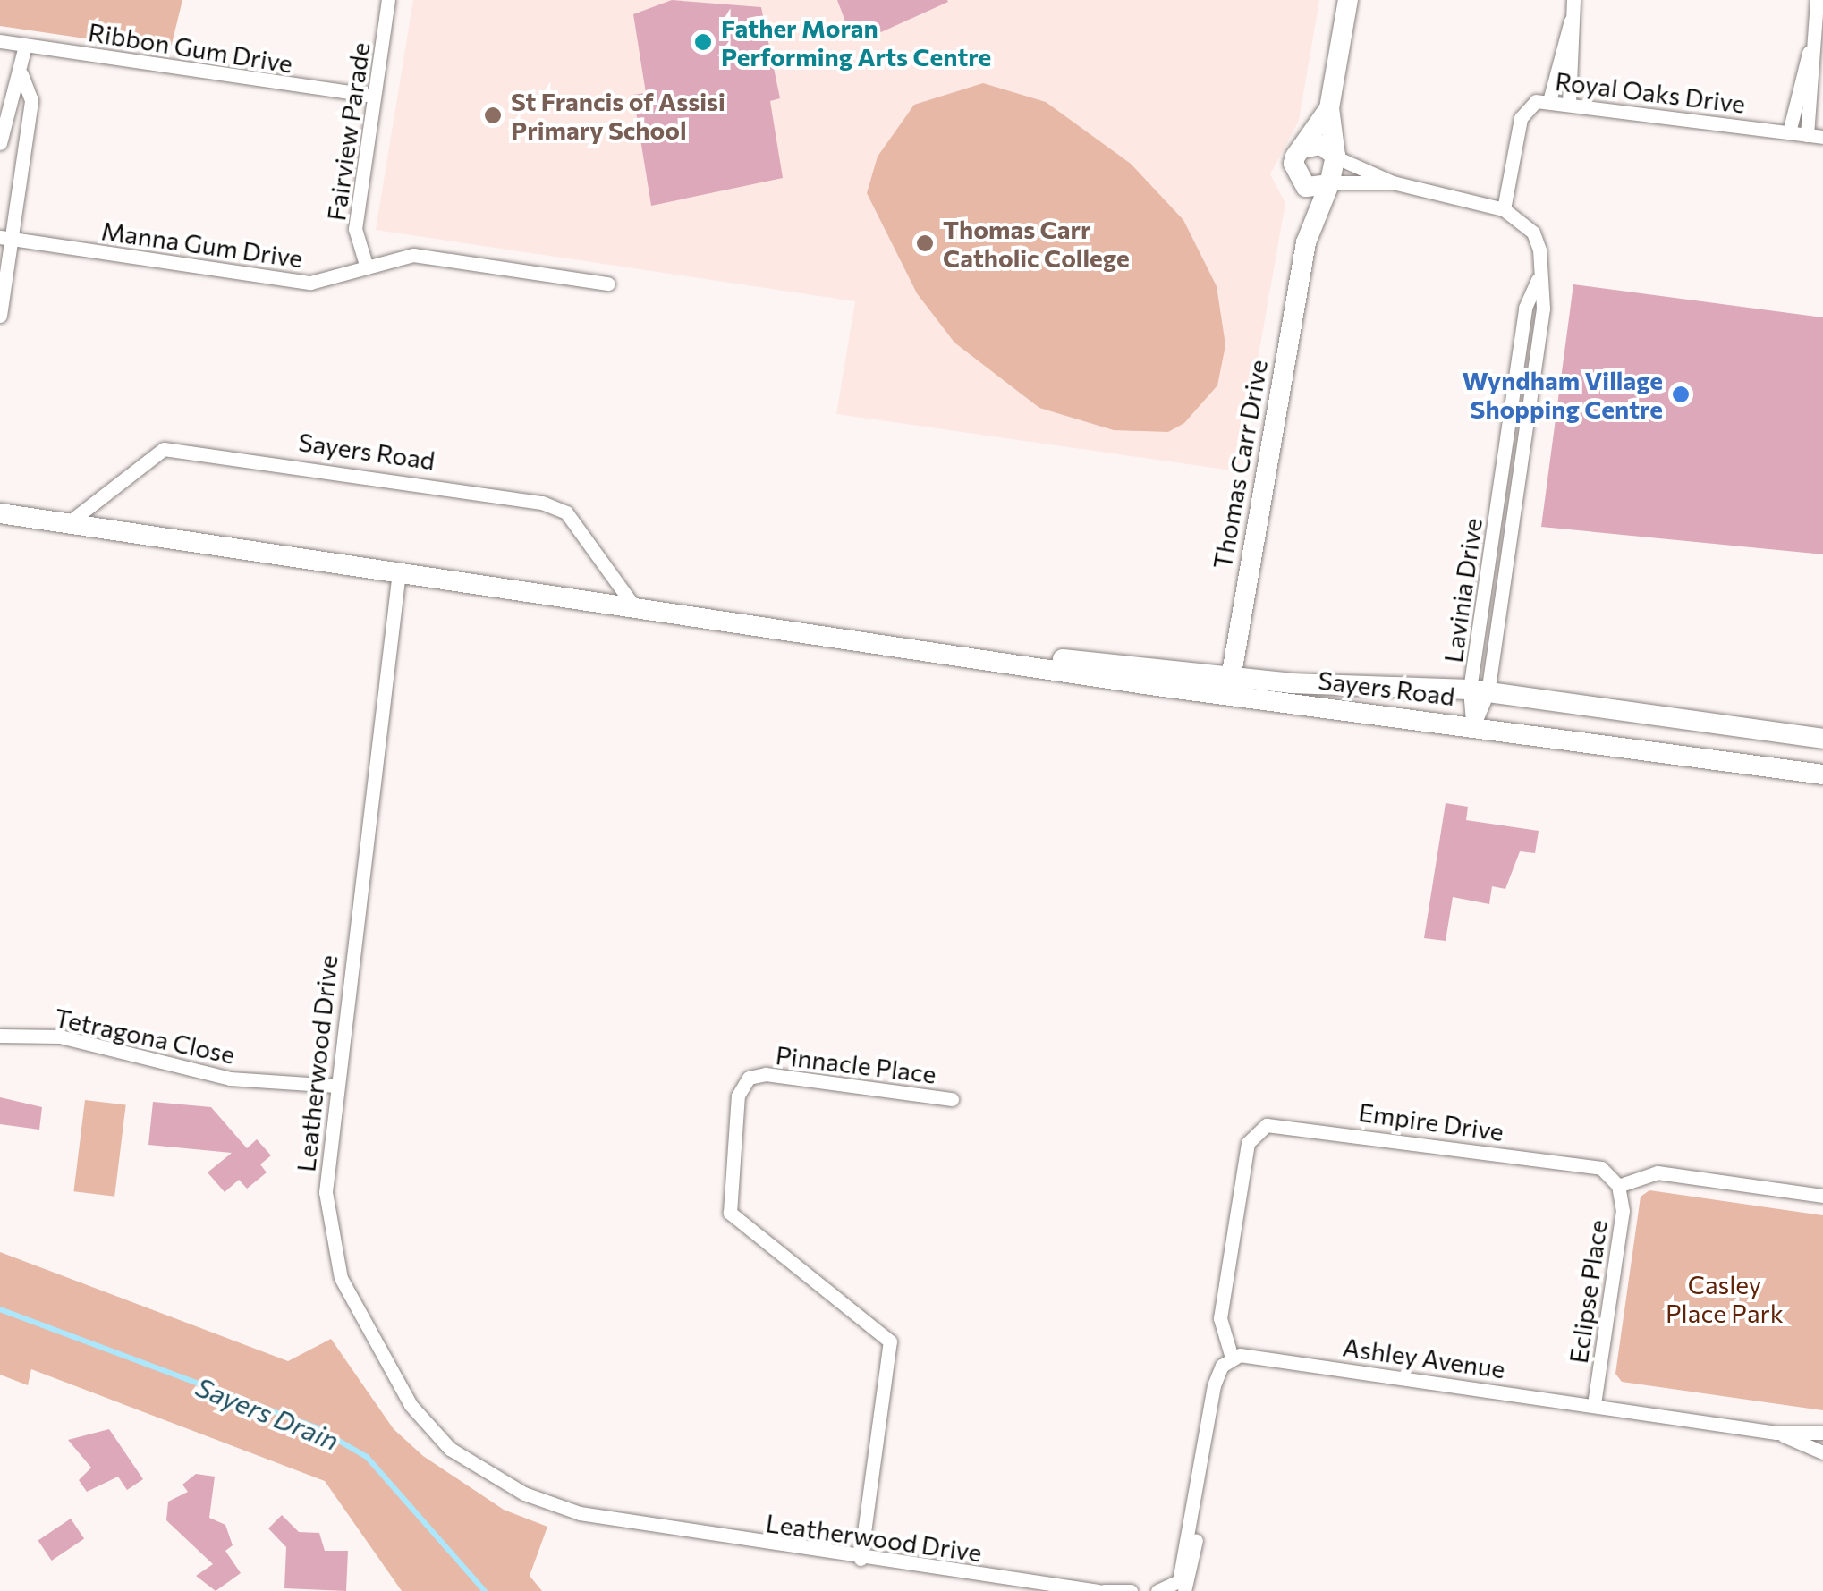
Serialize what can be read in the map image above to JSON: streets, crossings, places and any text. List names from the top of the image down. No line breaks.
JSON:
{"streets":{"main road":["Sayers Road","Thomas Carr Drive"],"street":["Ribbon Gum Drive","Royal Oaks Drive","Fairview Parade","Manna Gum Drive","Lavinia Drive","Tetragona Close","Leatherwood Drive","Pinnacle Place","Empire Drive","Eclipse Place","Ashley Avenue"]},"crossings":[["Ribbon Gum Drive","Fairview Parade"],["Royal Oaks Drive","Lavinia Drive"],["Fairview Parade","Manna Gum Drive"],["Sayers Road","Thomas Carr Drive"],["Sayers Road","Lavinia Drive"],["Sayers Road","Leatherwood Drive"],["Tetragona Close","Leatherwood Drive"],["Leatherwood Drive","Pinnacle Place"],["Empire Drive","Eclipse Place"],["Empire Drive","Ashley Avenue"],["Eclipse Place","Ashley Avenue"]],"water":["Sayers Drain"],"parks":["Casley Place Park"],"places":["Father Moran Performing Arts Centre","St Francis of Assisi Primary School","Thomas Carr Catholic College","Wyndham Village Shopping Centre"]}
